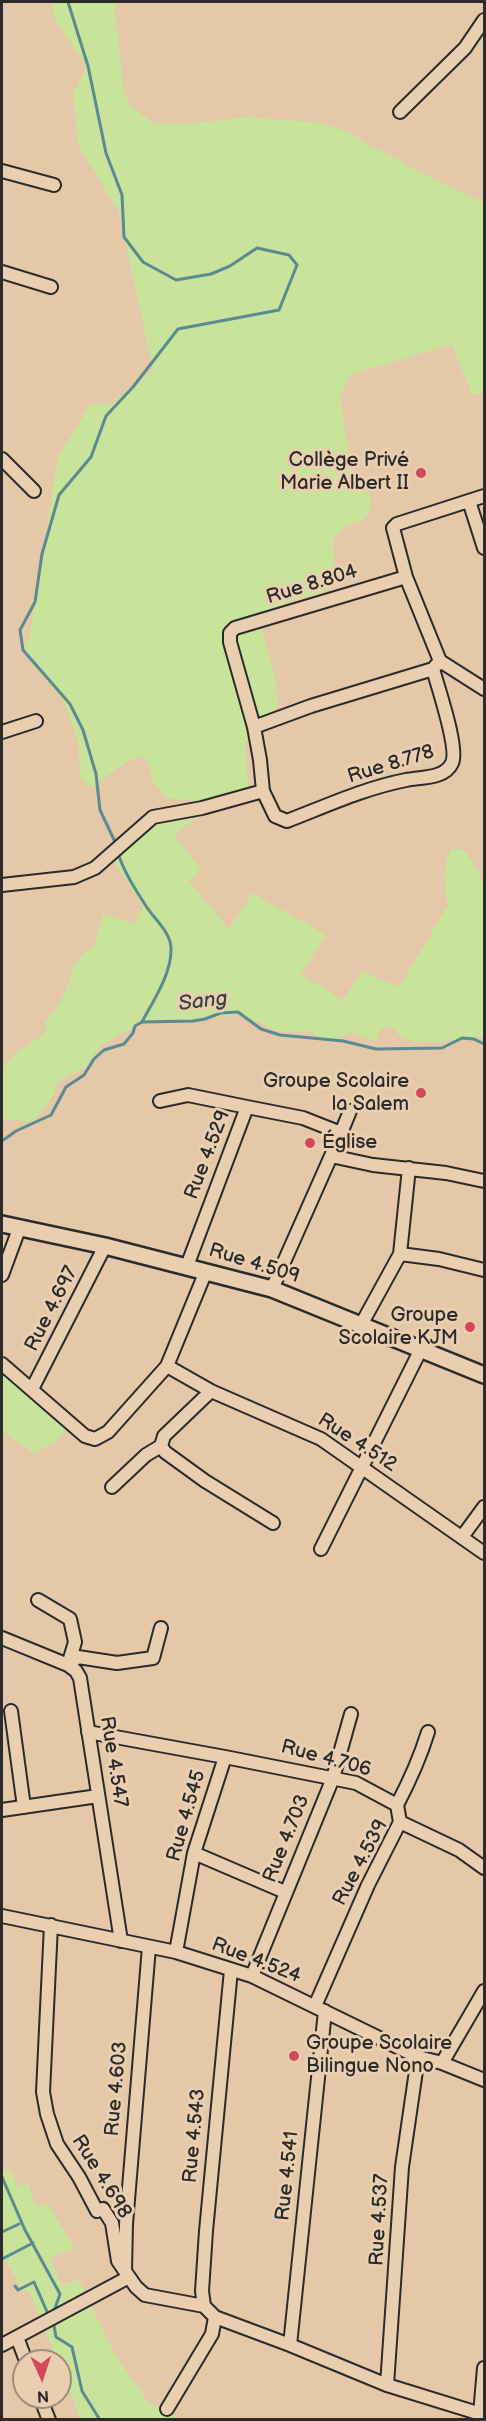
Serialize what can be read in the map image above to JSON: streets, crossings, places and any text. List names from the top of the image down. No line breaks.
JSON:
{"streets":{"street":["Rue 8.804","Rue 8.778","Rue 4.529","Rue 4.509","Rue 4.697","Rue 4.512","Rue 4.706","Rue 4.547","Rue 4.545","Rue 4.703","Rue 4.539","Rue 4.524","Rue 4.603","Rue 4.543","Rue 4.541","Rue 4.698","Rue 4.537"]},"crossings":[["Rue 8.804","Rue 8.778"],["Rue 4.529","Rue 4.509"],["Rue 4.509","Rue 4.697"],["Rue 4.706","Rue 4.545"],["Rue 4.706","Rue 4.703"],["Rue 4.547","Rue 4.545"],["Rue 4.547","Rue 4.524"],["Rue 4.545","Rue 4.524"],["Rue 4.703","Rue 4.524"],["Rue 4.539","Rue 4.524"],["Rue 4.539","Rue 4.541"],["Rue 4.524","Rue 4.603"],["Rue 4.524","Rue 4.543"],["Rue 4.524","Rue 4.541"],["Rue 4.524","Rue 4.698"],["Rue 4.524","Rue 4.537"],["Rue 4.603","Rue 4.698"],["Rue 4.543","Rue 4.698"]],"water":["Sang"],"places":["Collège Privé Marie Albert II","Groupe Scolaire la Salem","Église","Groupe Scolaire KJM","Groupe Scolaire Bilingue Nono"],"north":"bottom"}
